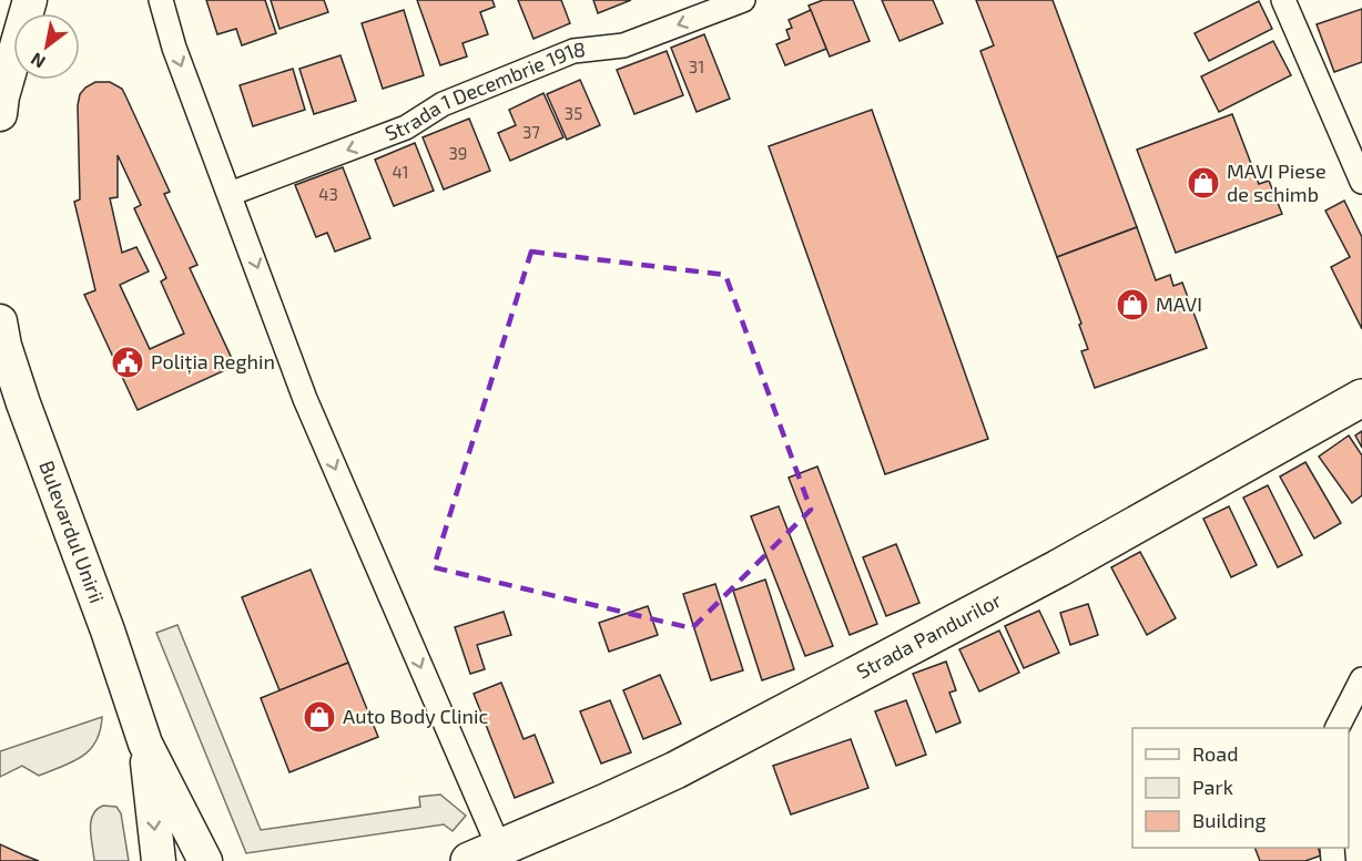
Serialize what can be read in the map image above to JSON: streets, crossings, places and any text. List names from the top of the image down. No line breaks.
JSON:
{"streets":{"highway":["Strada Pandurilor"],"main road":["Bulevardul Unirii"],"street":["Strada 1 Decembrie 1918"]},"one_way":["Strada 1 Decembrie 1918"],"places":{"shop":["MAVI Piese de schimb","MAVI","Auto Body Clinic"],"public building":["Poliția Reghin"]},"house_numbers":["31","35","37","39","41","43"],"legend":["Road","Park","Building"],"north":"bottom left"}
